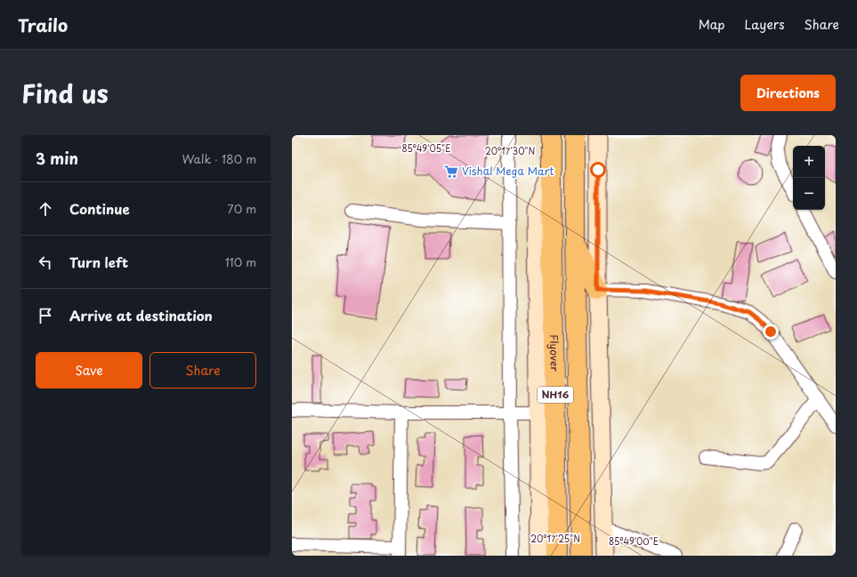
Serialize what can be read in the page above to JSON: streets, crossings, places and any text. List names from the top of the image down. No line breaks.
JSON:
{"streets":{"highway":["Flyover","NH16"]},"crossings":[["Flyover","NH16"]],"places":{"supermarket":["Vishal Mega Mart"]},"page":{"header":"Trailo","nav":["Map","Layers","Share"],"title":"Find us","buttons":["Directions",["Save","Share"]],"heading":["3 min","Walk · 180 m"],"map_buttons":["+","−"],"list":[["Continue","70 m"],["Turn left","110 m"],"Arrive at destination"]},"coordinates":["85°49'05\"E","20°17'30\"N","20°17'25\"N","85°49'00\"E"]}
